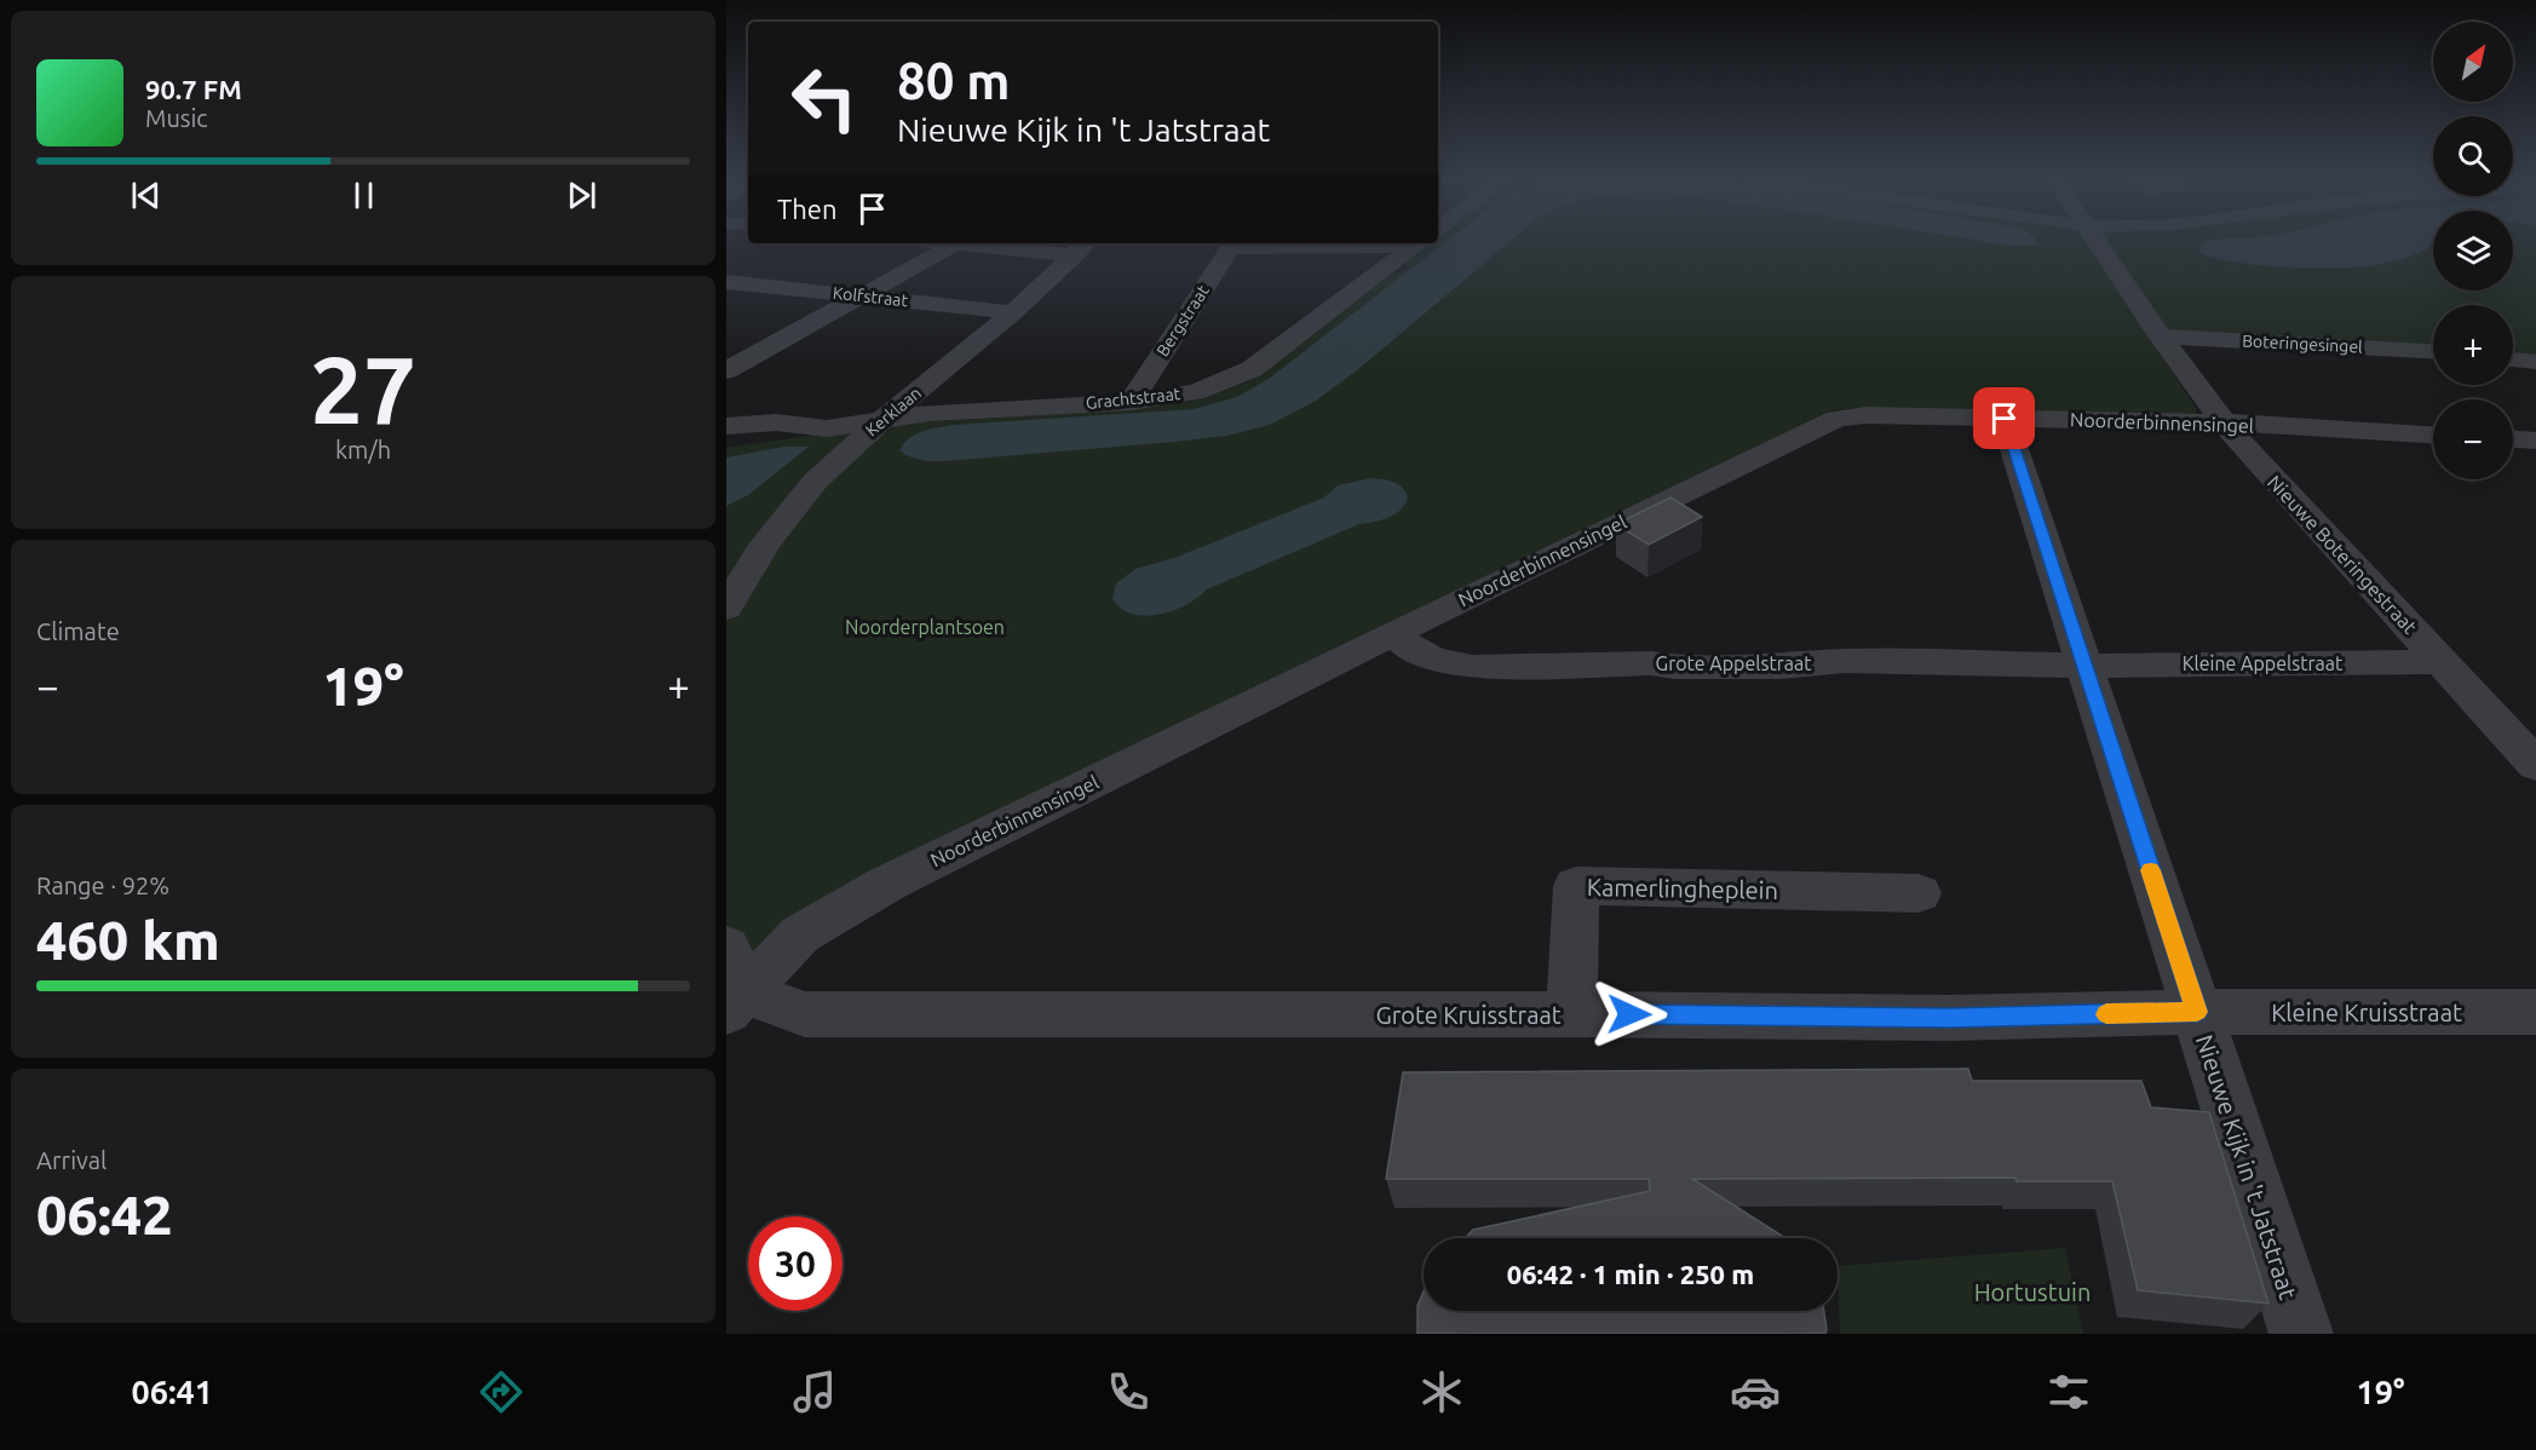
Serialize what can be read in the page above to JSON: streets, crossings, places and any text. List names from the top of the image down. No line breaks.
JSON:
{"streets":{"street":["Kolfstraat","Bergstraat","Boteringesingel","Grachtstraat","Kerklaan","Noorderbinnensingel","Nieuwe Boteringestraat","Grote Appelstraat","Kleine Appelstraat","Kamerlingheplein","Kleine Kruisstraat","Grote Kruisstraat","Nieuwe Kijk in 't Jatstraat"]},"crossings":[["Kolfstraat","Kerklaan"],["Bergstraat","Grachtstraat"],["Boteringesingel","Nieuwe Boteringestraat"],["Grachtstraat","Kerklaan"],["Noorderbinnensingel","Nieuwe Boteringestraat"],["Noorderbinnensingel","Grote Appelstraat"],["Noorderbinnensingel","Grote Kruisstraat"],["Noorderbinnensingel","Nieuwe Kijk in 't Jatstraat"],["Nieuwe Boteringestraat","Kleine Appelstraat"],["Grote Appelstraat","Kleine Appelstraat"],["Grote Appelstraat","Nieuwe Kijk in 't Jatstraat"],["Kleine Appelstraat","Nieuwe Kijk in 't Jatstraat"],["Kamerlingheplein","Grote Kruisstraat"],["Kleine Kruisstraat","Grote Kruisstraat"],["Kleine Kruisstraat","Nieuwe Kijk in 't Jatstraat"],["Grote Kruisstraat","Nieuwe Kijk in 't Jatstraat"]],"parks":["Noorderplantsoen","Hortustuin"],"north":"top right","page":{"map_buttons":["+","−"],"turn":["80 m","Nieuwe Kijk in 't Jatstraat"],"song":["90.7 FM","Music"],"then":"Then","tile":[["27","km/h"],"Climate",["Range · 92%","460 km"],["Arrival","06:42"]],"heat":["−","19°","+"],"limit":"30","trip":"06:42 · 1 min · 250 m","tabs":["06:41","19°"]}}
